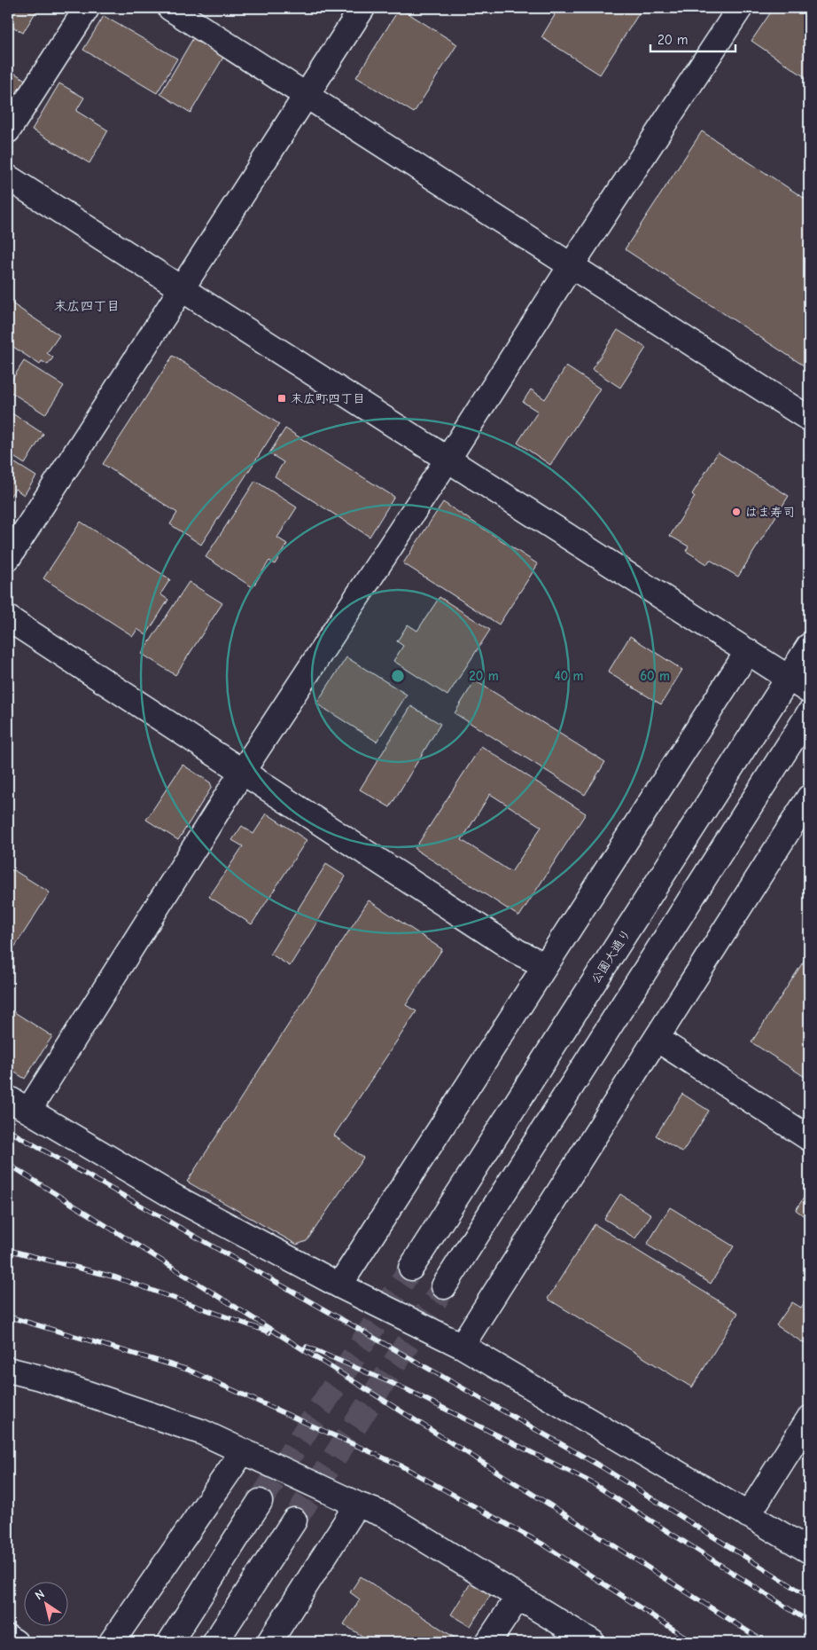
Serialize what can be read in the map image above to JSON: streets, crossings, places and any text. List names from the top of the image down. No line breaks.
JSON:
{"streets":{"street":["公園大通り"]},"districts":["末広四丁目"],"places":{"transit":["末広町四丁目"],"other":["はま寿司"]},"scale_bar":"20 m","north":"top left","rings":["20 m","40 m","60 m"]}
